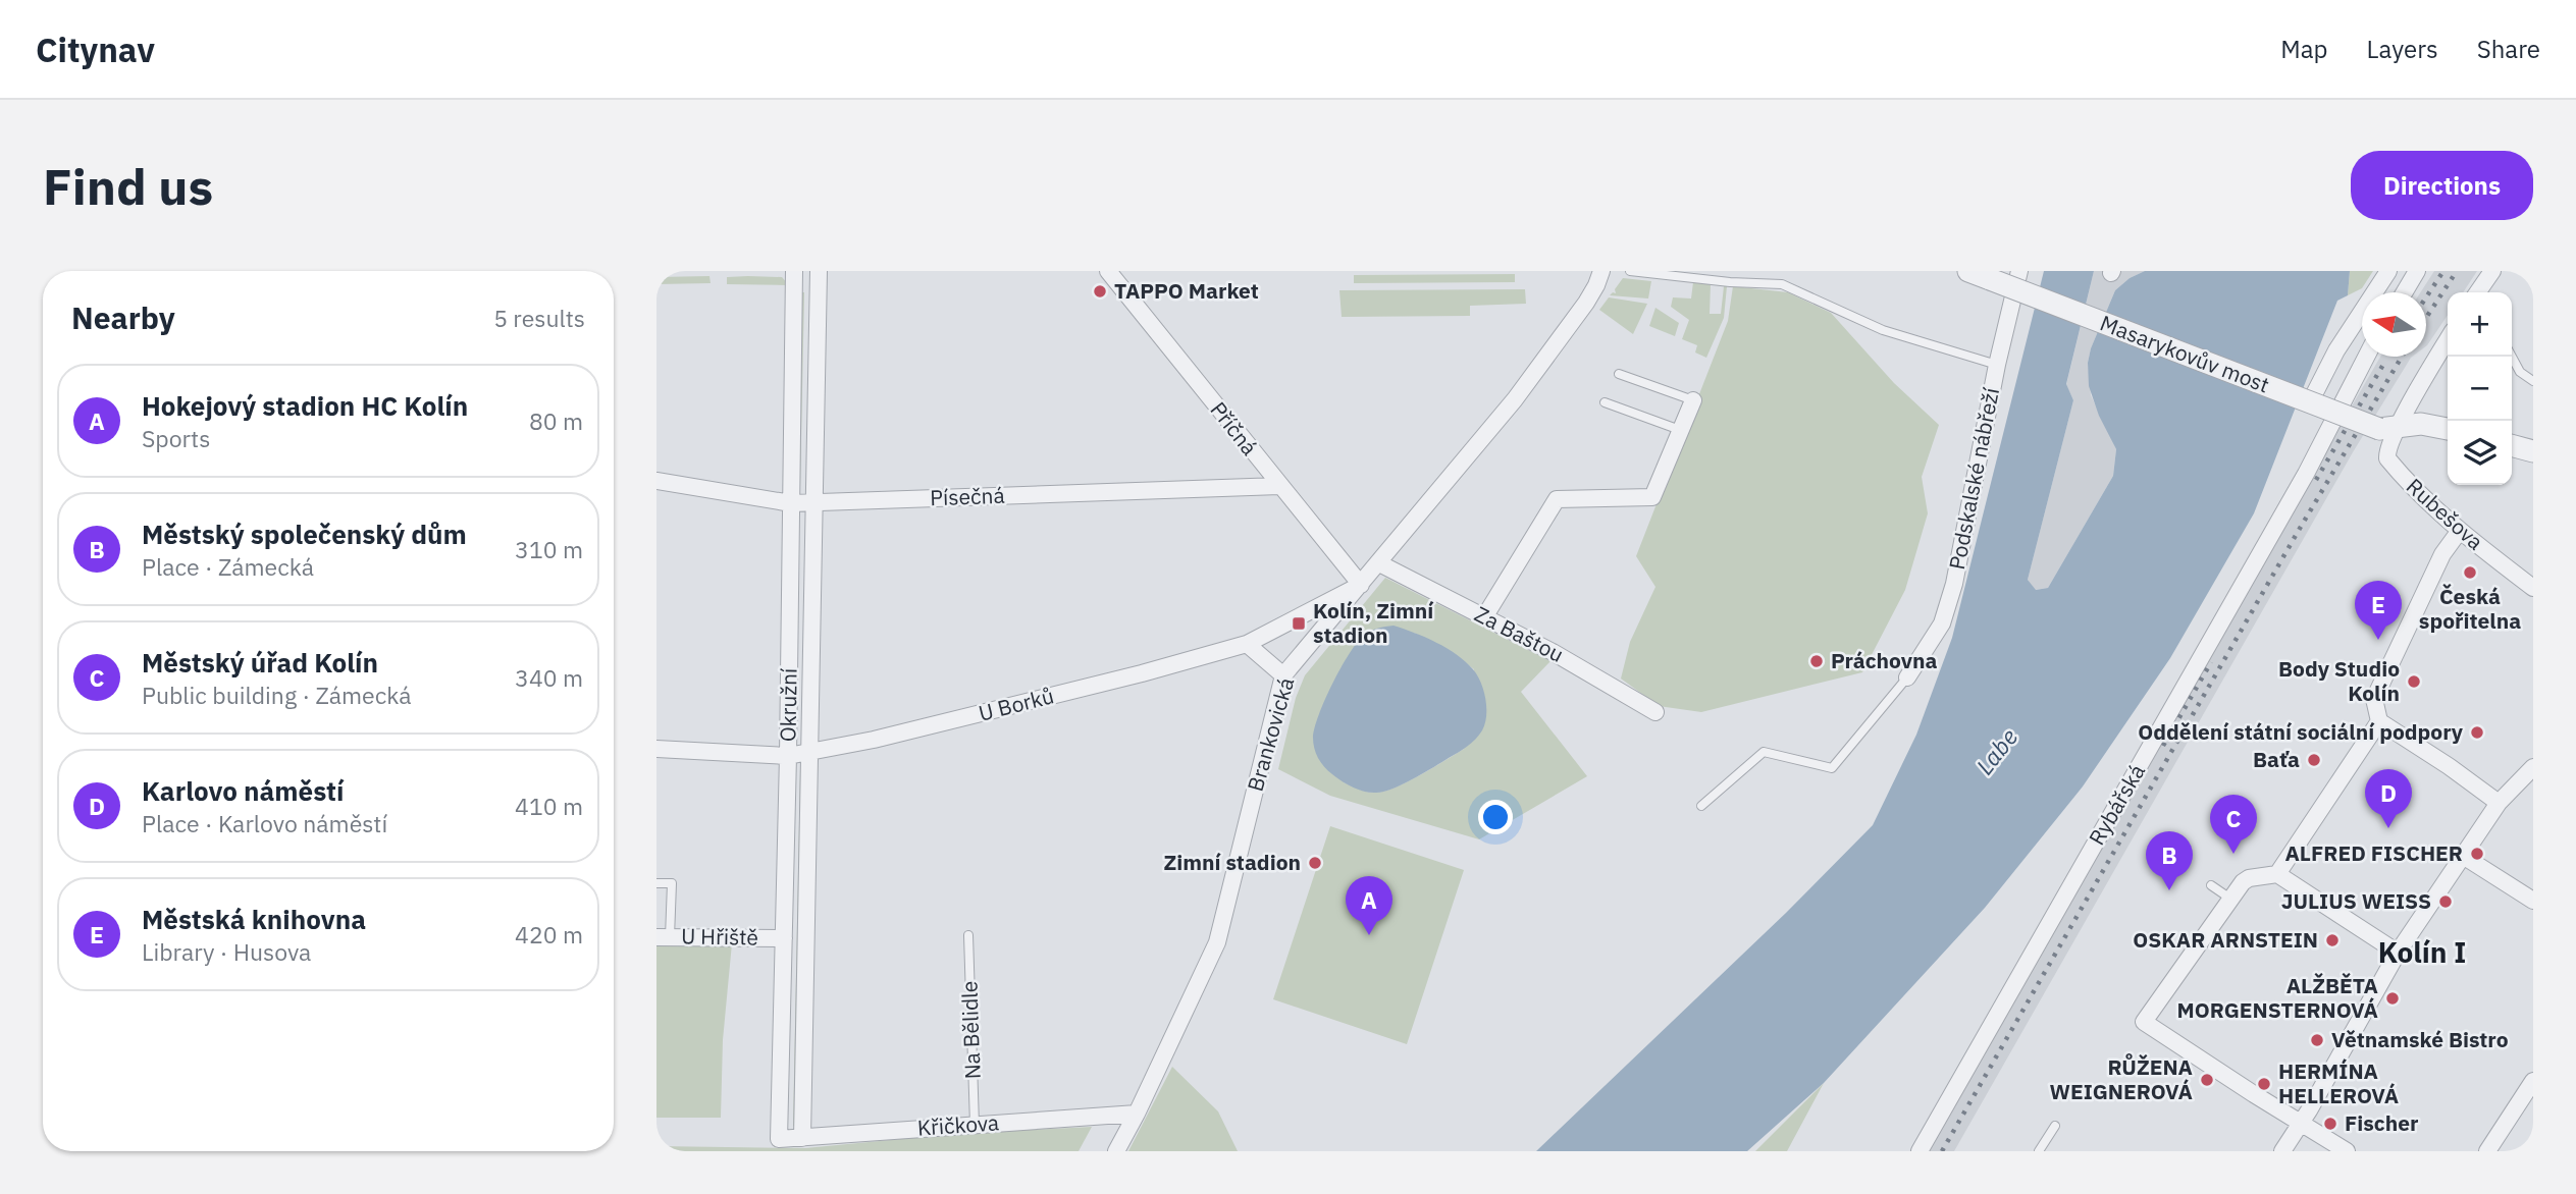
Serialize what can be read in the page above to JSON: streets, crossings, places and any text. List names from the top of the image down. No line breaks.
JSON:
{"streets":{"street":["Masarykovův most","Příčná","Podskalské nábřeží","Písečná","Rubešova","Za Baštou","Okružní","U Borků","Brankovická","Rybářská","U Hřiště","Křičkova"],"lane":["Na Bělidle"]},"crossings":[["Masarykovův most","Rubešova"],["Příčná","Písečná"],["Příčná","U Borků"],["Příčná","Brankovická"],["Písečná","Okružní"],["Za Baštou","Brankovická"],["Okružní","U Borků"],["Okružní","U Hřiště"],["Okružní","Křičkova"],["U Borků","Brankovická"],["Brankovická","Křičkova"],["Na Bělidle","Křičkova"]],"districts":["Kolín I"],"water":["Labe"],"places":{"other":["TAPPO Market","Česká spořitelna","Práchovna","Body Studio Kolín","Oddělení státní sociální podpory","Baťa","ALFRED FISCHER","Zimní stadion","JULIUS WEISS","OSKAR ARNSTEIN","ALŽBĚTA MORGENSTERNOVÁ","Větnamské Bistro","RŮŽENA WEIGNEROVÁ","HERMÍNA HELLEROVÁ","Fischer"],"transit":["Kolín, Zimní stadion"]},"north":"left","page":{"header":"Citynav","nav":["Map","Layers","Share"],"buttons":"Directions","title":"Find us","heading":["Nearby","5 results"],"map_buttons":["+","−"],"list":[{"mark":"A","name":"Hokejový stadion HC Kolín","note":"Sports","value":"80 m"},{"mark":"B","name":"Městský společenský dům","note":"Place · Zámecká","value":"310 m"},{"mark":"C","name":"Městský úřad Kolín","note":"Public building · Zámecká","value":"340 m"},{"mark":"D","name":"Karlovo náměstí","note":"Place · Karlovo náměstí","value":"410 m"},{"mark":"E","name":"Městská knihovna","note":"Library · Husova","value":"420 m"}],"pins":["E","D","C","B","A"]}}
